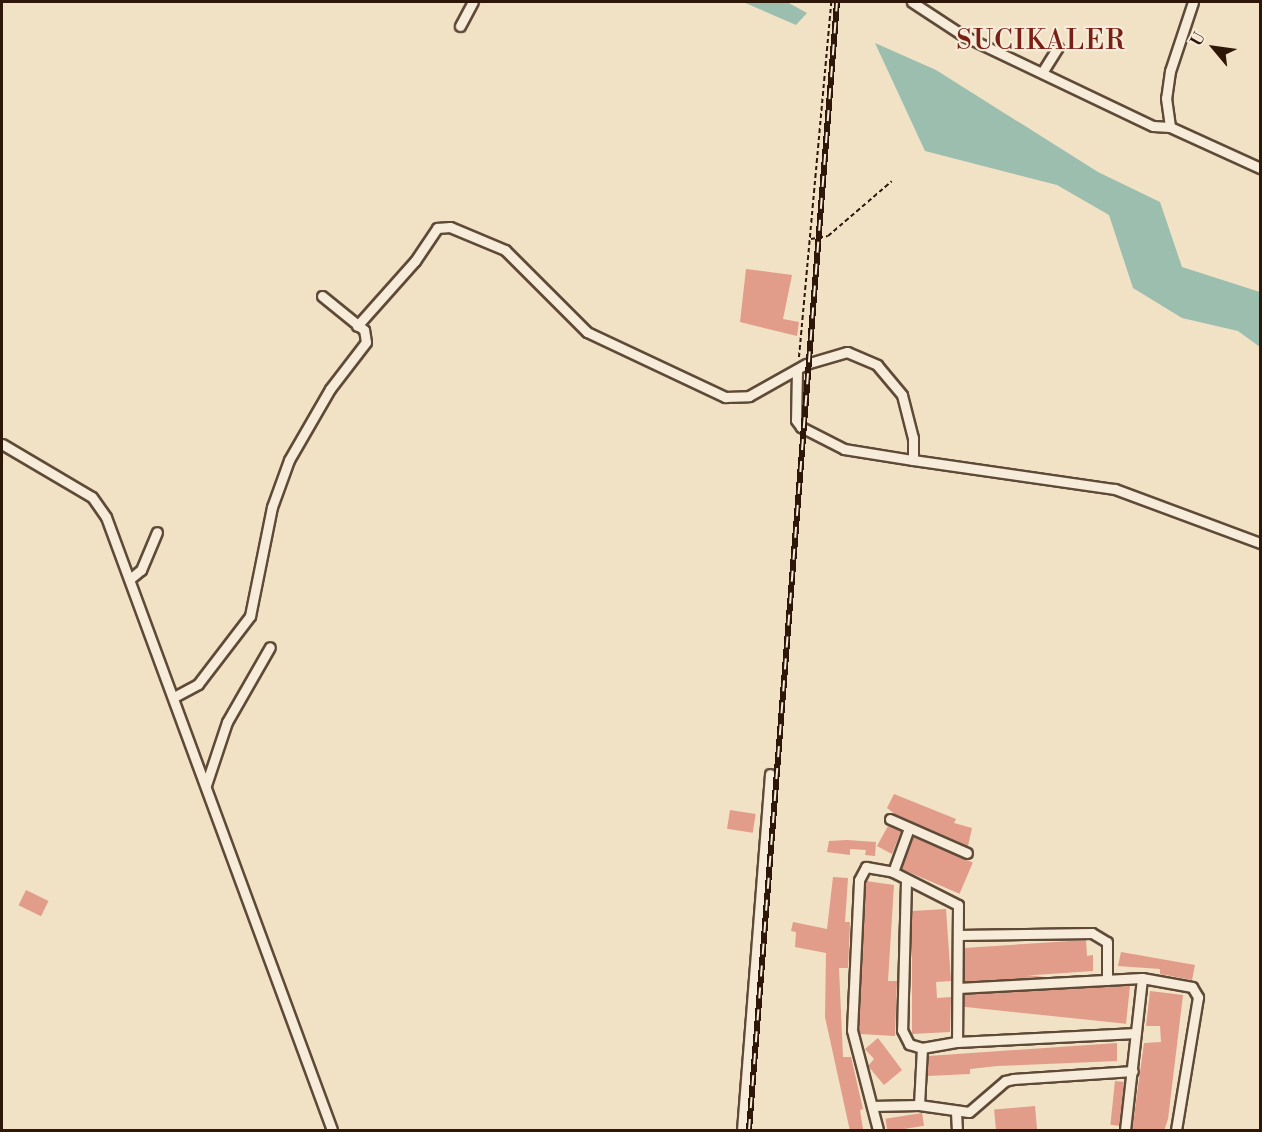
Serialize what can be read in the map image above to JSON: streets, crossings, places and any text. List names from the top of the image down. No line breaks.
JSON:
{"districts":["SUCIKALER"],"north":"top left"}
